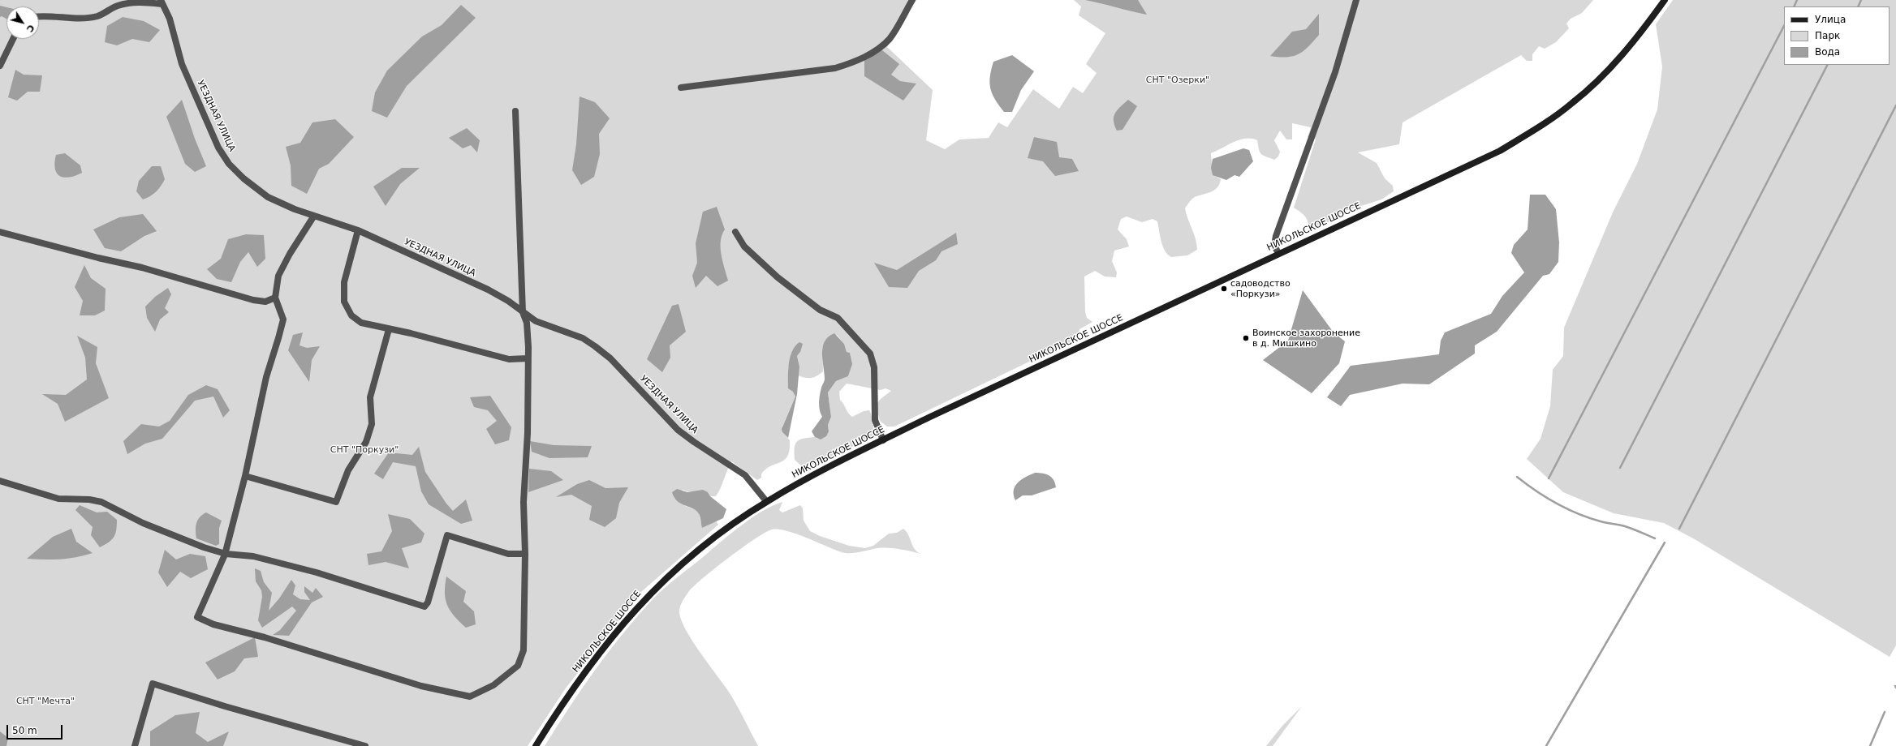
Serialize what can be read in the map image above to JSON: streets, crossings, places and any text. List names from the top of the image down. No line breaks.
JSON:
{"streets":{"main road":["НИКОЛЬСКОЕ ШОССЕ"],"street":["УЕЗДНАЯ УЛИЦА"]},"crossings":[["УЕЗДНАЯ УЛИЦА","НИКОЛЬСКОЕ ШОССЕ"]],"parks":["СНТ \"Озерки\"","СНТ \"Поркузи\"","СНТ \"Мечта\""],"places":["садоводство «Поркузи»","Воинское захоронение в д. Мишкино"],"legend":["Улица","Парк","Вода"],"scale_bar":"50 m","north":"bottom right"}
